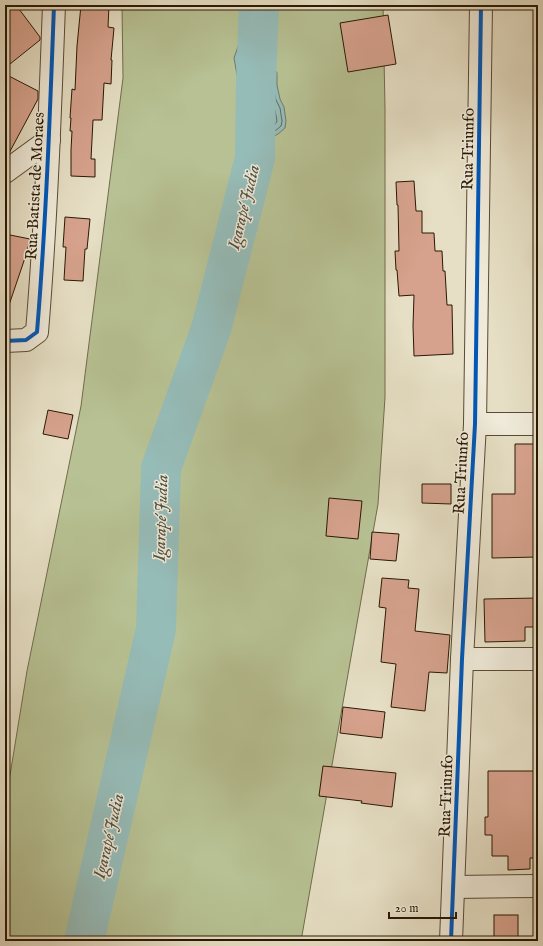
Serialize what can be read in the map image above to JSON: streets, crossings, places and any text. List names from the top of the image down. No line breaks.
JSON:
{"streets":{"street":["Rua Triunfo","Rua Batista de Moraes"]},"water":["Igarapé Judia"],"scale_bar":"20 m"}
